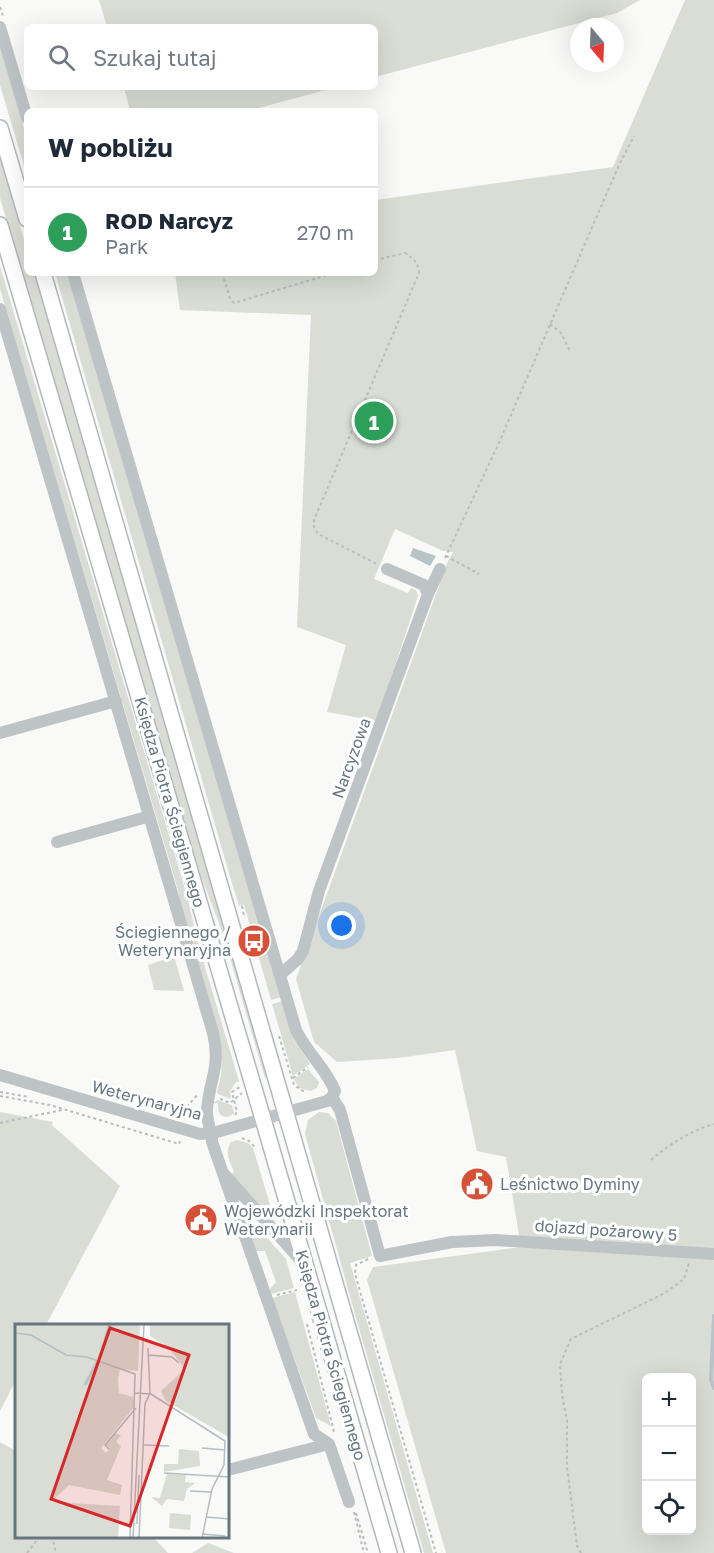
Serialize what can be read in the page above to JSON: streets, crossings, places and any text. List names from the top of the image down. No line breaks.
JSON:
{"streets":{"main road":["Księdza Piotra Ściegiennego"],"street":["Narcyzowa","Weterynaryjna","dojazd pożarowy 5"]},"crossings":[["Księdza Piotra Ściegiennego","Weterynaryjna"]],"places":{"bus stop":["Ściegiennego / Weterynaryjna"],"public building":["Leśnictwo Dyminy","Wojewódzki Inspektorat Weterynarii"]},"north":"bottom","page":{"search":"Szukaj tutaj","heading":"W pobliżu","list":[{"mark":"1","name":"ROD Narcyz","note":"Park","value":"270 m"}],"pins":"1","map_buttons":["+","−"]}}
